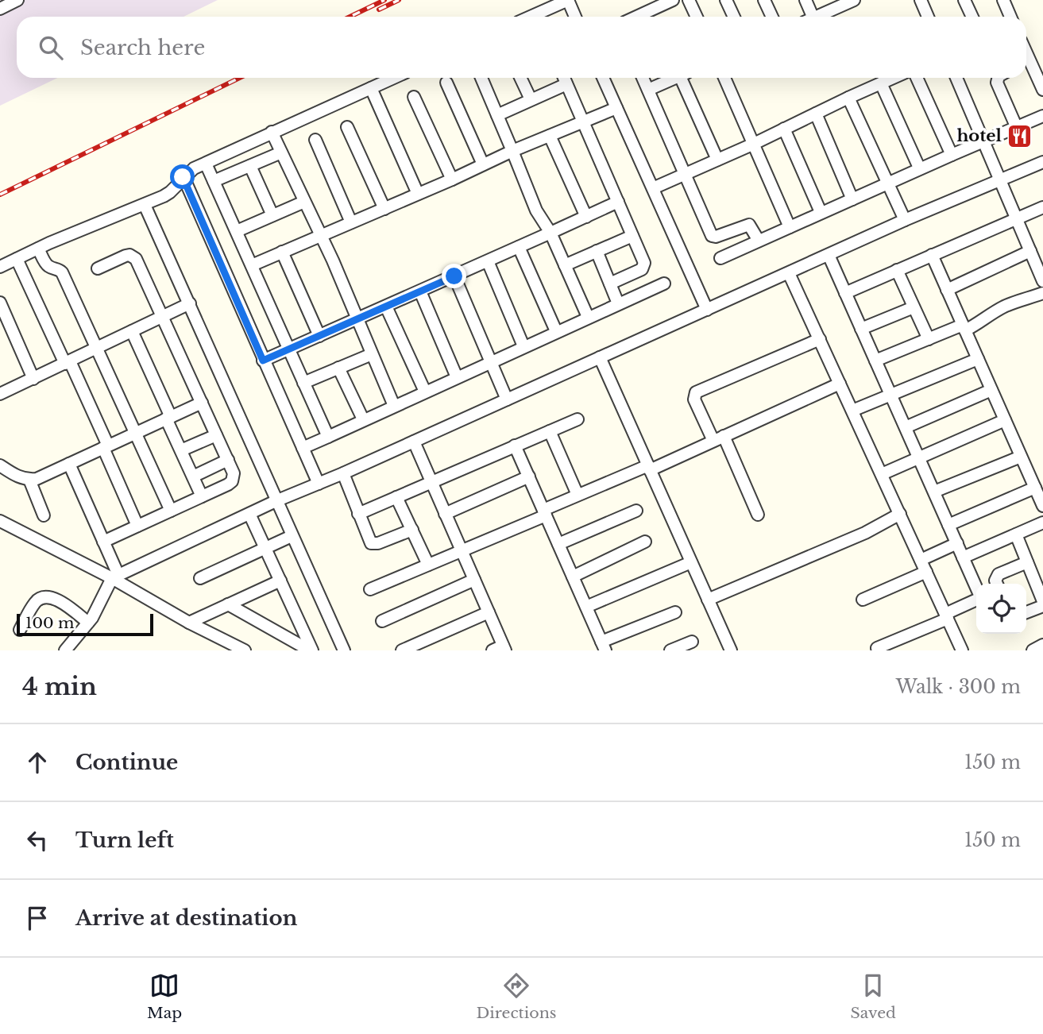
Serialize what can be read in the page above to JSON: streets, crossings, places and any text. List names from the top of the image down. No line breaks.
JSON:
{"places":{"restaurant":["hotel"]},"scale_bar":"100 m","page":{"search":"Search here","scale":"100 m","heading":["4 min","Walk · 300 m"],"list":[["Continue","150 m"],["Turn left","150 m"],"Arrive at destination"],"nav":["Map","Directions","Saved"]}}
